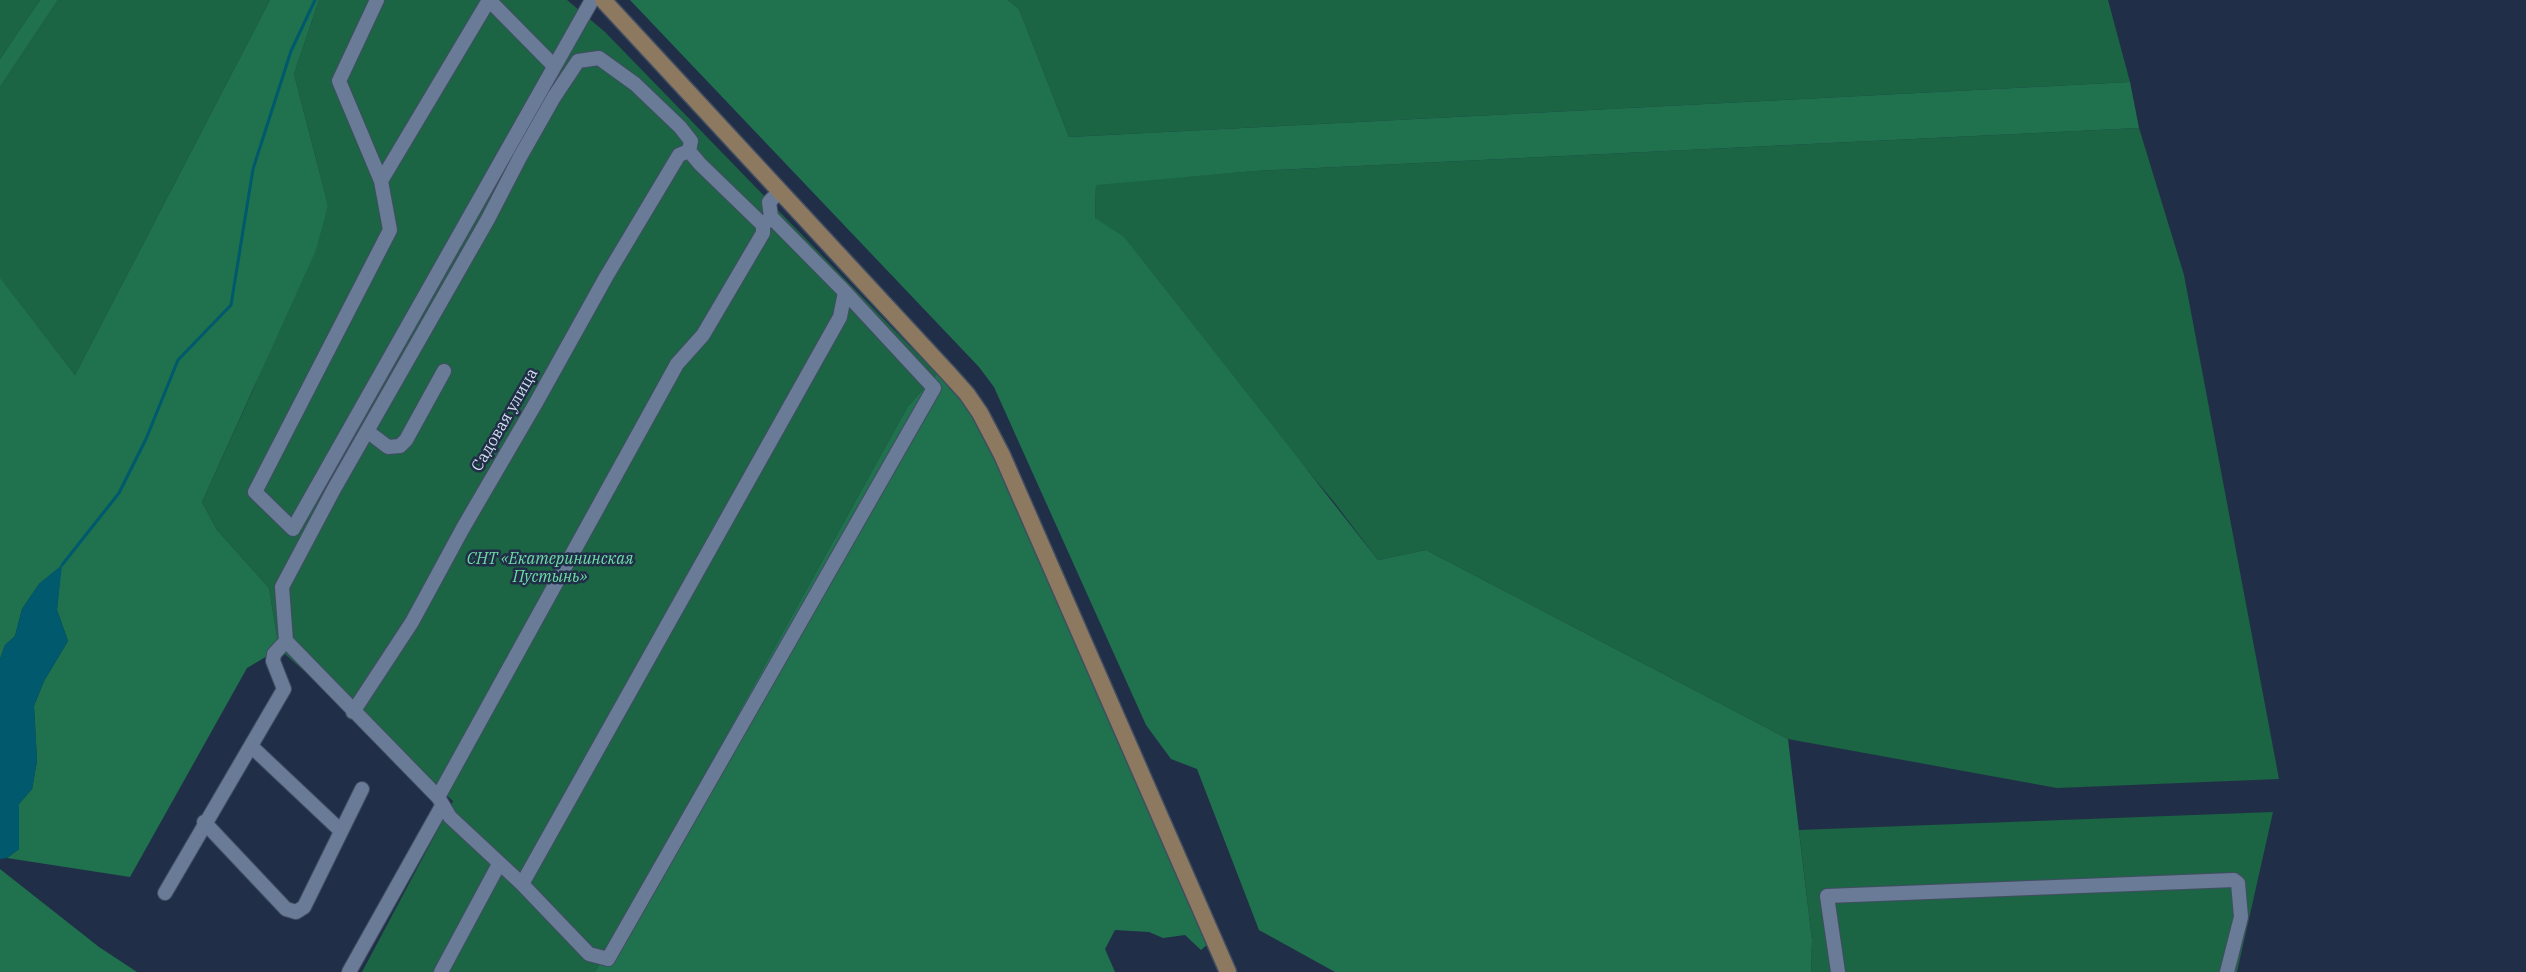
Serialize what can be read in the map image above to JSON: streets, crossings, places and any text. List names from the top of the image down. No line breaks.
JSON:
{"streets":{"street":["Садовая улица"]},"parks":["СНТ «Екатерининская Пустынь»"]}
